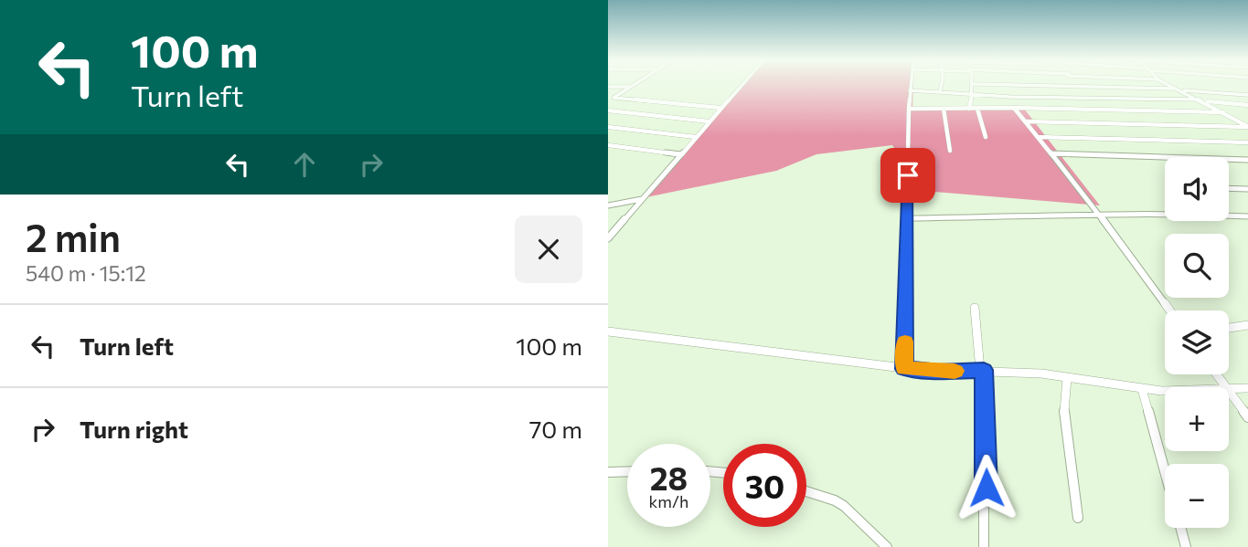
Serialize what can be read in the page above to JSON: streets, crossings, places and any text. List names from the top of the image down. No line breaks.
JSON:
{"page":{"turn":["100 m","Turn left"],"map_buttons":["+","−"],"heading":["2 min","540 m · 15:12"],"list":[{"name":"Turn left","value":"100 m"},{"name":"Turn right","value":"70 m"}],"speed":"28 km/h","limit":"30"}}
